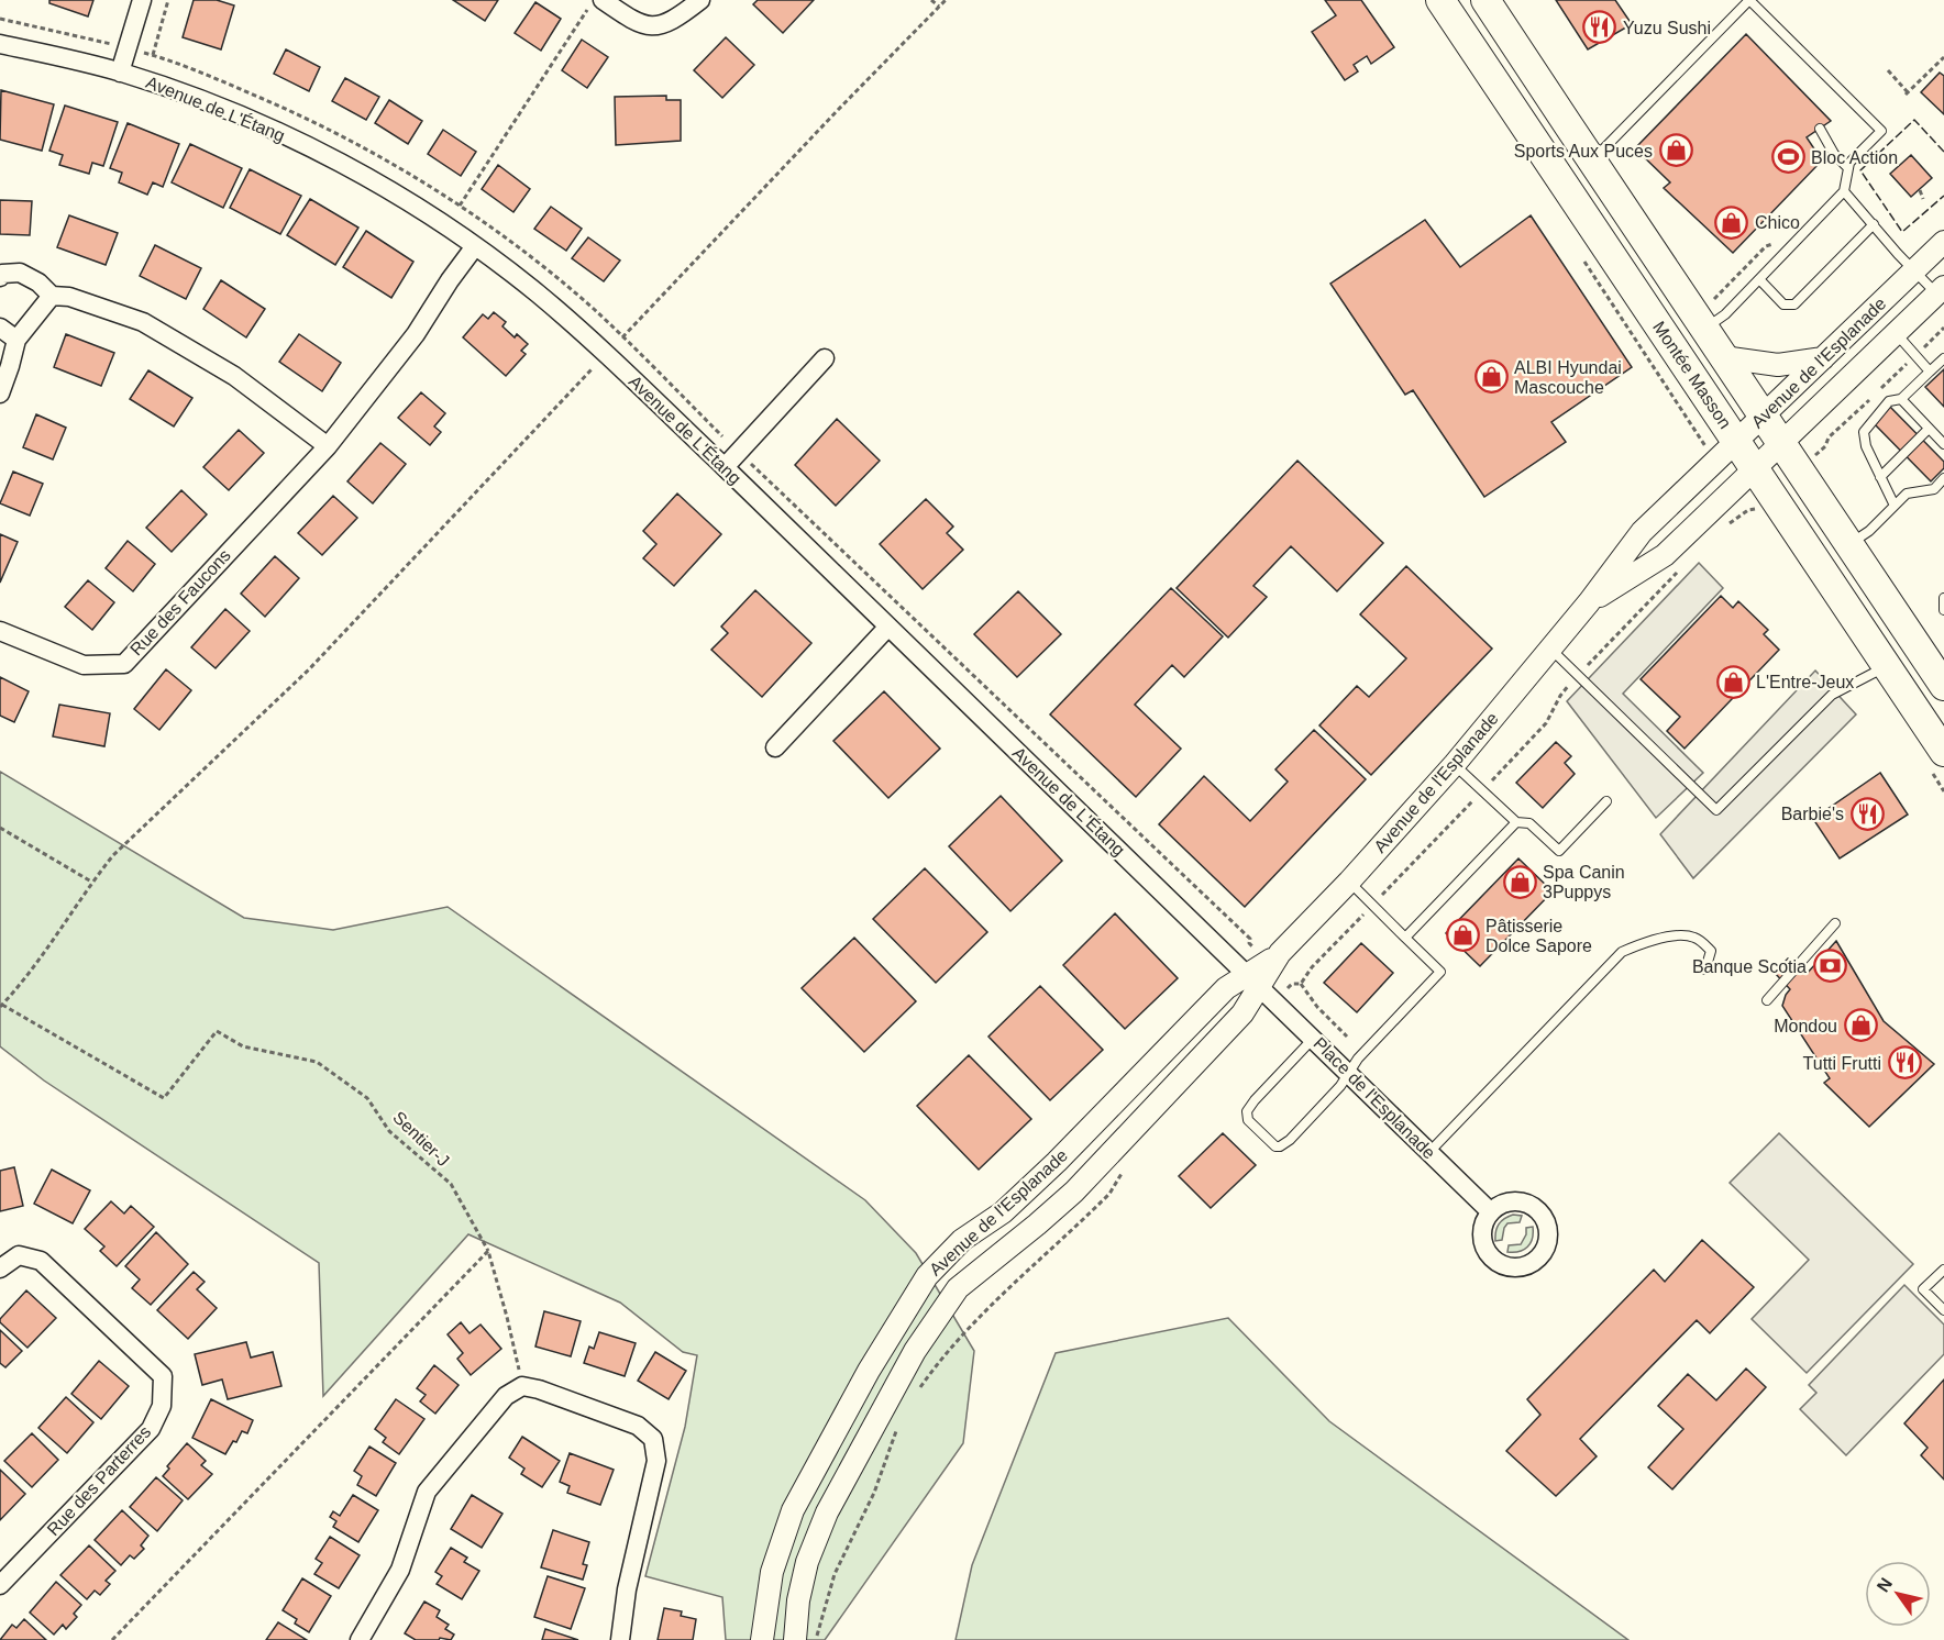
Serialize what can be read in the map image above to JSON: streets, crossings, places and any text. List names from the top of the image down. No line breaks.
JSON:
{"streets":{"main road":["Montée Masson"],"street":["Avenue de L'Étang","Avenue de l'Esplanade","Rue des Faucons","Place de l'Esplanade","Rue des Parterres"],"path":["Sentier-J"]},"crossings":[["Avenue de L'Étang","Avenue de l'Esplanade"],["Avenue de L'Étang","Rue des Faucons"],["Avenue de L'Étang","Place de l'Esplanade"],["Avenue de l'Esplanade","Montée Masson"],["Avenue de l'Esplanade","Place de l'Esplanade"]],"places":{"restaurant":["Yuzu Sushi","Barbie's","Tutti Frutti"],"shop":["Sports Aux Puces","Chico","ALBI Hyundai Mascouche","L'Entre-Jeux","Spa Canin 3Puppys","Pâtisserie Dolce Sapore","Mondou"],"sports":["Bloc Action"],"bank":["Banque Scotia"]},"north":"top left"}
